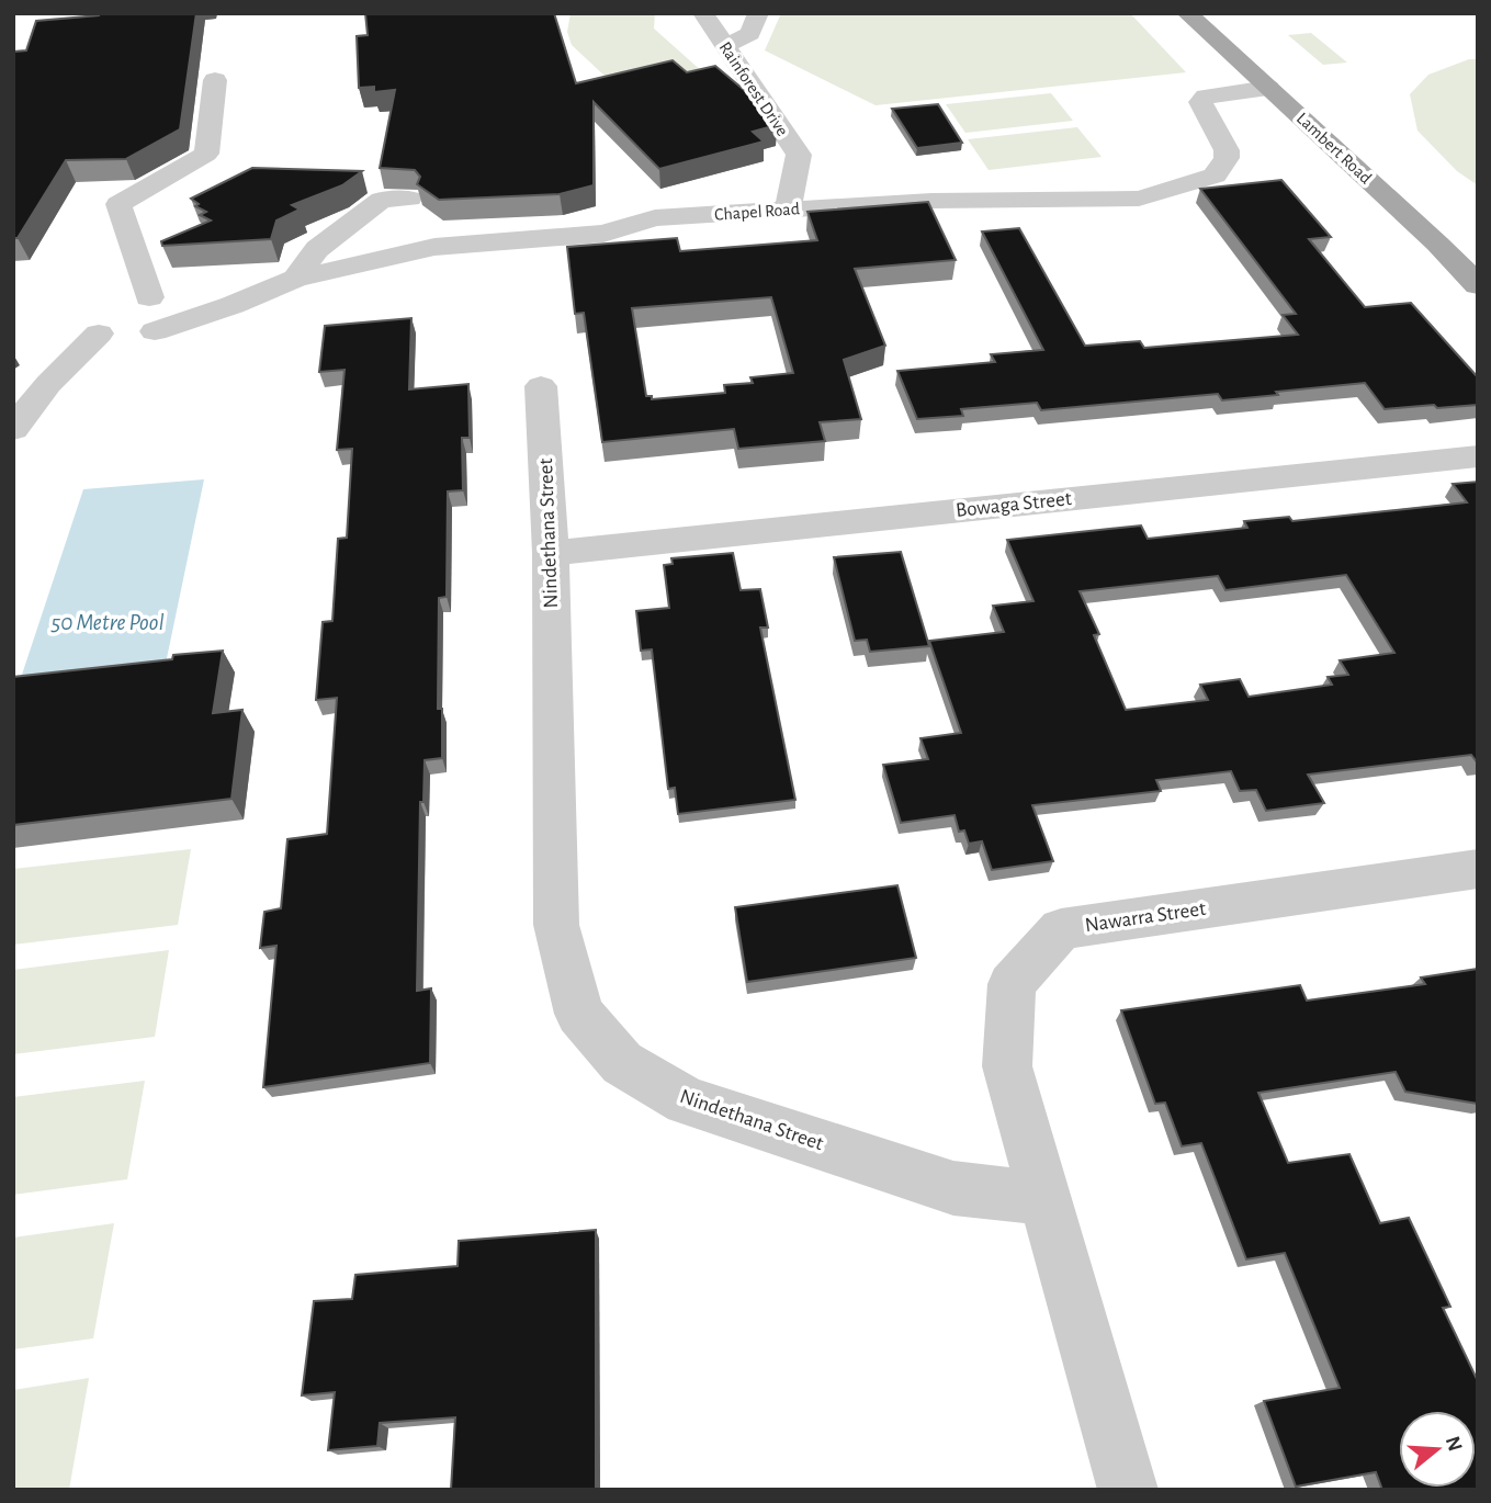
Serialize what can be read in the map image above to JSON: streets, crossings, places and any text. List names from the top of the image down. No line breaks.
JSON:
{"streets":{"main road":["Lambert Road"],"street":["Rainforest Drive","Chapel Road","Bowaga Street","Nindethana Street","Nawarra Street"]},"crossings":[["Rainforest Drive","Chapel Road"],["Lambert Road","Chapel Road"],["Bowaga Street","Nindethana Street"],["Nindethana Street","Nawarra Street"]],"water":["50 Metre Pool"],"north":"right"}
